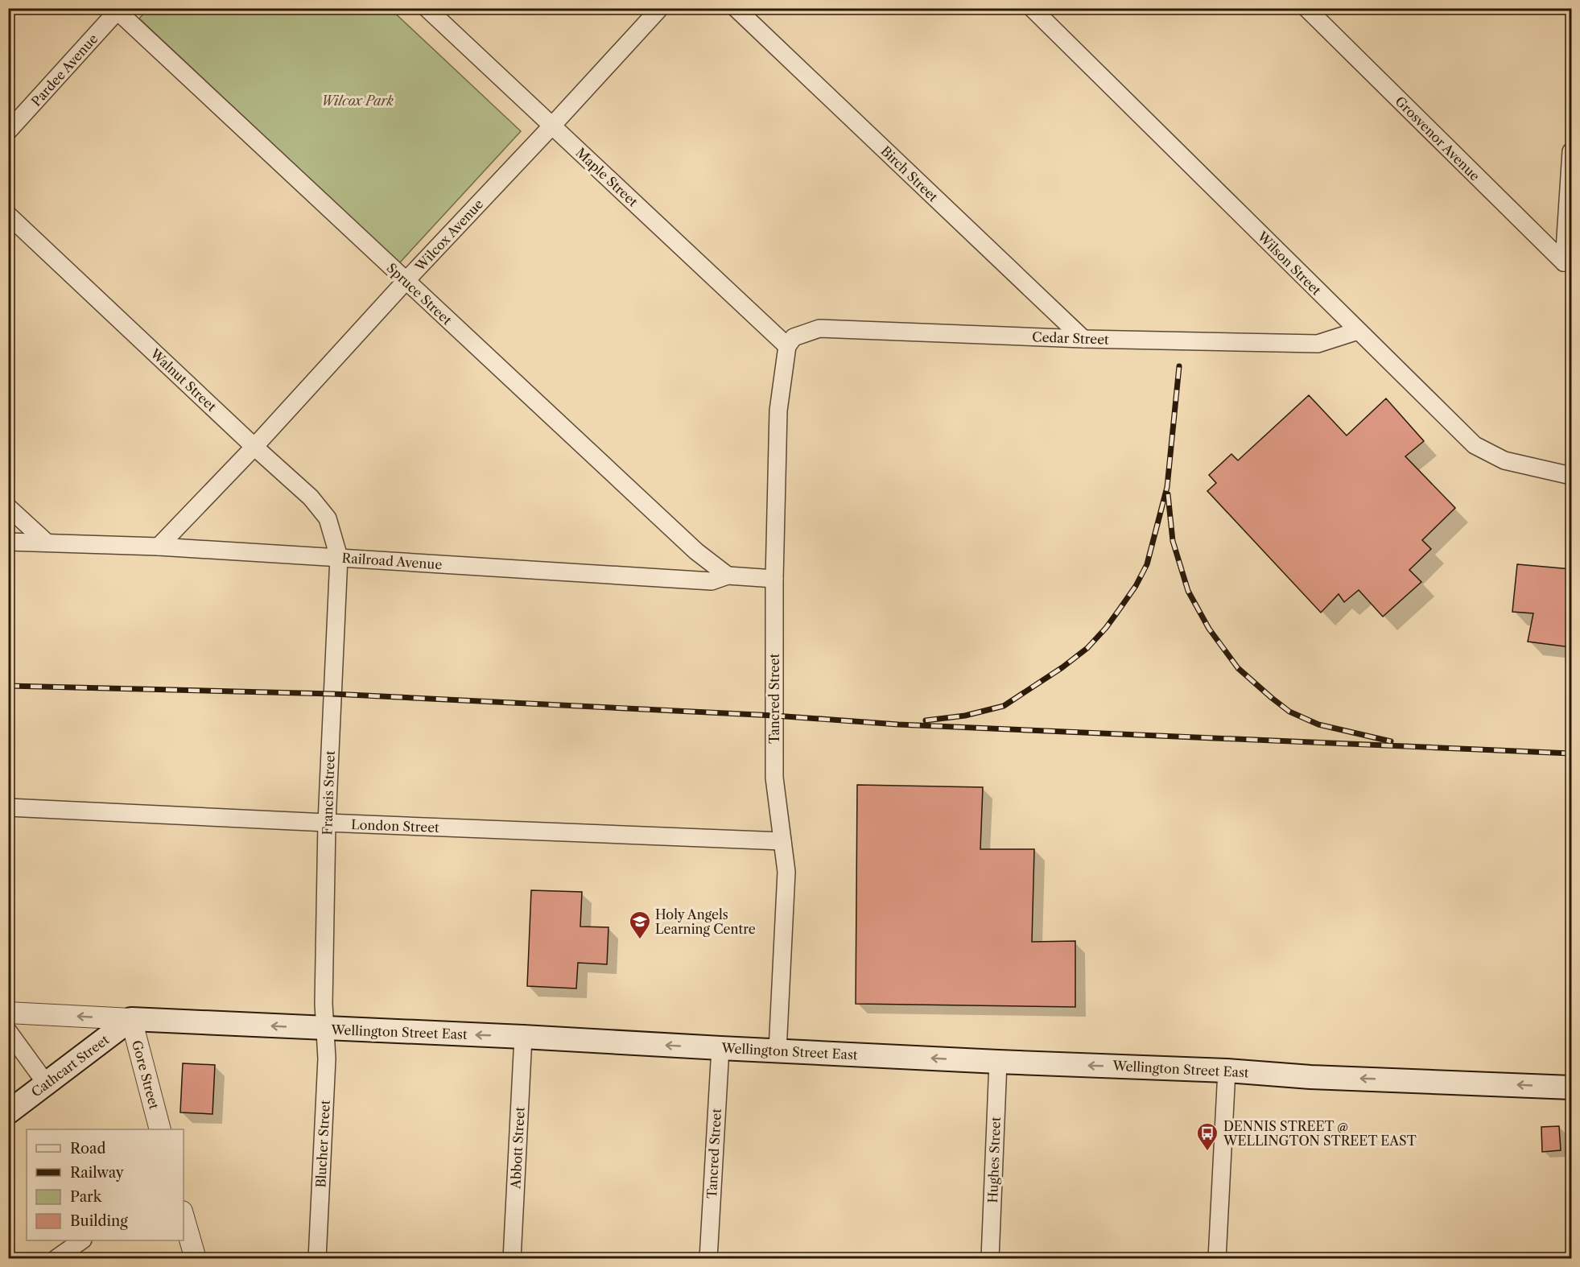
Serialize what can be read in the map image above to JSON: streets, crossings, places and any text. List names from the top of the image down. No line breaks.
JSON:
{"streets":{"main road":["Wellington Street East","Cathcart Street"],"street":["Pardee Avenue","Grosvenor Avenue","Birch Street","Maple Street","Wilcox Avenue","Wilson Street","Spruce Street","Cedar Street","Walnut Street","Railroad Avenue","Tancred Street","Francis Street","London Street","Gore Street","Blucher Street","Abbott Street","Hughes Street"]},"crossings":[["Pardee Avenue","Spruce Street"],["Birch Street","Cedar Street"],["Maple Street","Wilcox Avenue"],["Maple Street","Cedar Street"],["Maple Street","Tancred Street"],["Wilcox Avenue","Spruce Street"],["Wilcox Avenue","Walnut Street"],["Wilcox Avenue","Railroad Avenue"],["Wilson Street","Cedar Street"],["Spruce Street","Railroad Avenue"],["Cedar Street","Tancred Street"],["Walnut Street","Railroad Avenue"],["Walnut Street","Francis Street"],["Railroad Avenue","Tancred Street"],["Railroad Avenue","Francis Street"],["Tancred Street","London Street"],["Tancred Street","Wellington Street East"],["Francis Street","London Street"],["Francis Street","Wellington Street East"],["Francis Street","Blucher Street"],["Wellington Street East","Cathcart Street"],["Wellington Street East","Gore Street"],["Wellington Street East","Blucher Street"],["Wellington Street East","Abbott Street"],["Wellington Street East","Hughes Street"],["Cathcart Street","Gore Street"]],"one_way":["Wellington Street East"],"parks":["Wilcox Park"],"places":{"school or university":["Holy Angels Learning Centre"],"bus stop":["DENNIS STREET @ WELLINGTON STREET EAST"]},"legend":["Road","Railway","Park","Building"]}
